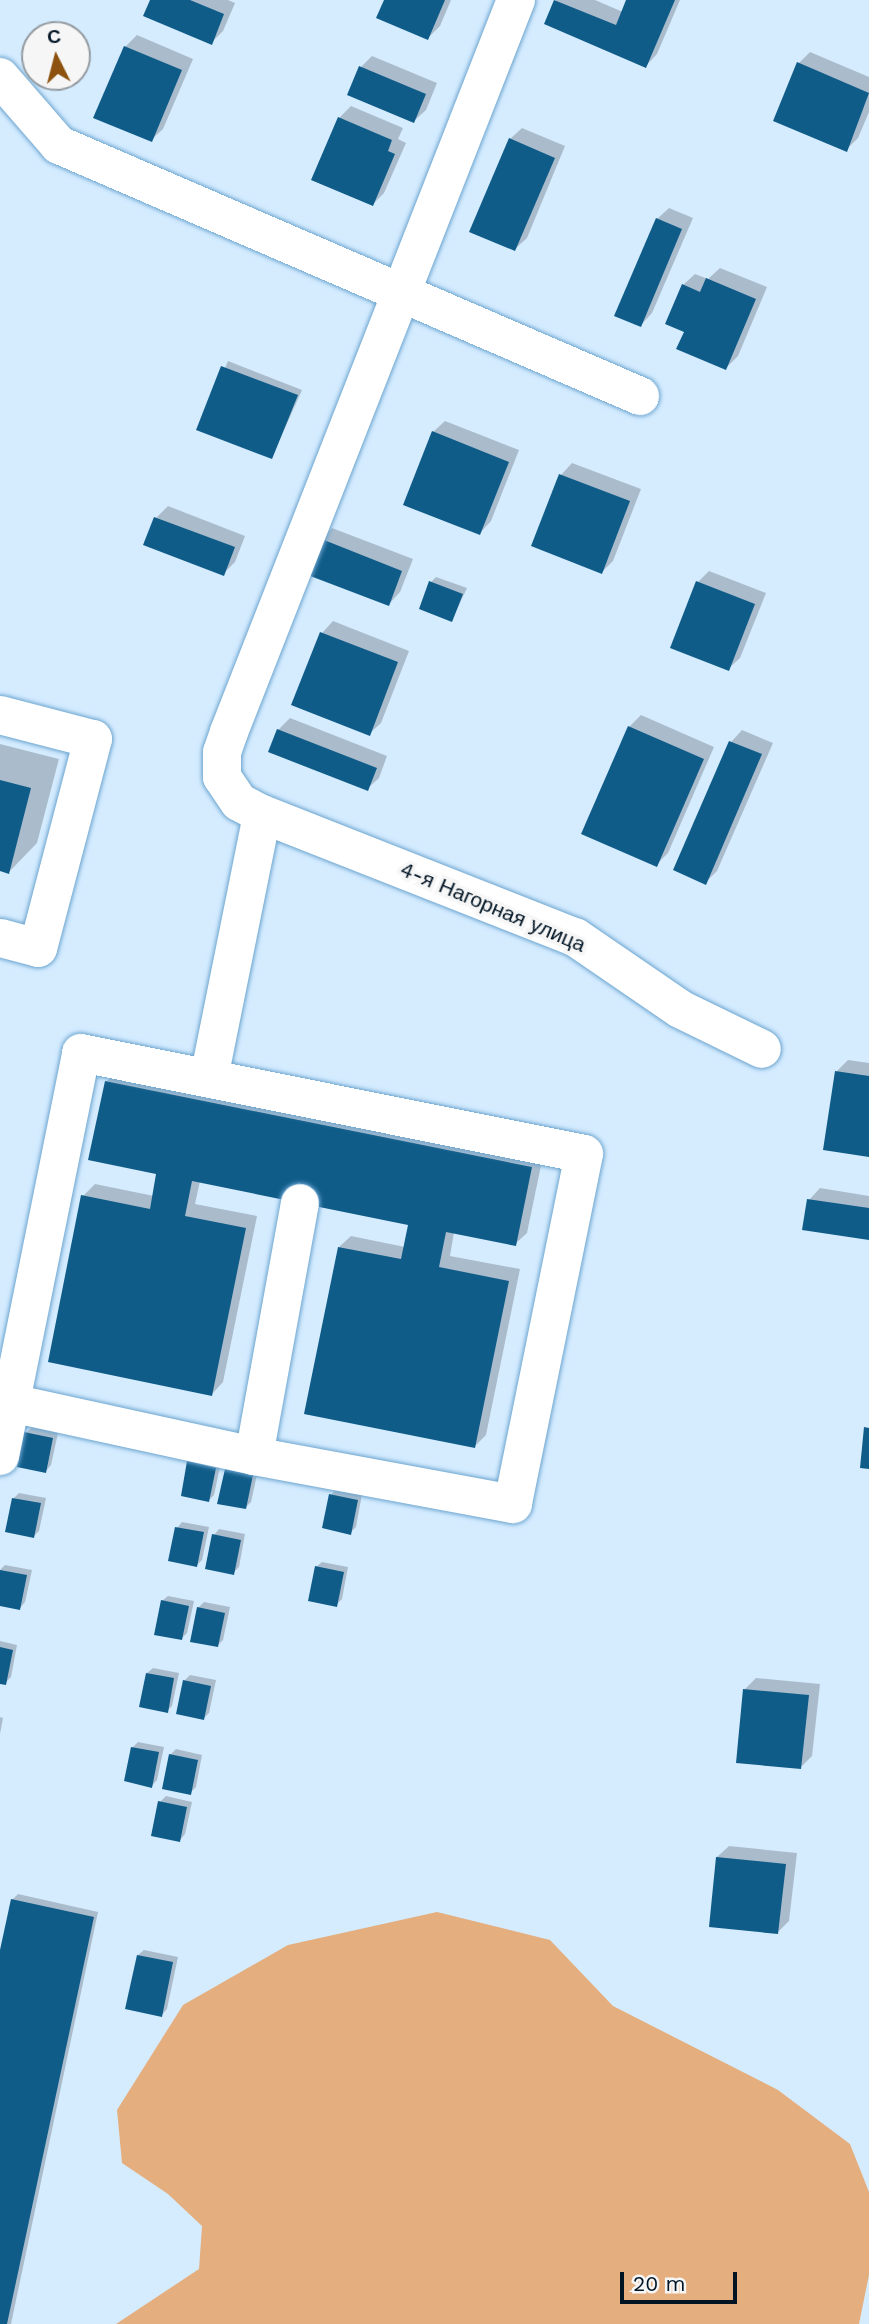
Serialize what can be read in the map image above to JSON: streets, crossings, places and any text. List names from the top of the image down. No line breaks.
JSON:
{"streets":{"street":["4-я Нагорная улица"]},"scale_bar":"20 m","north":"top"}
